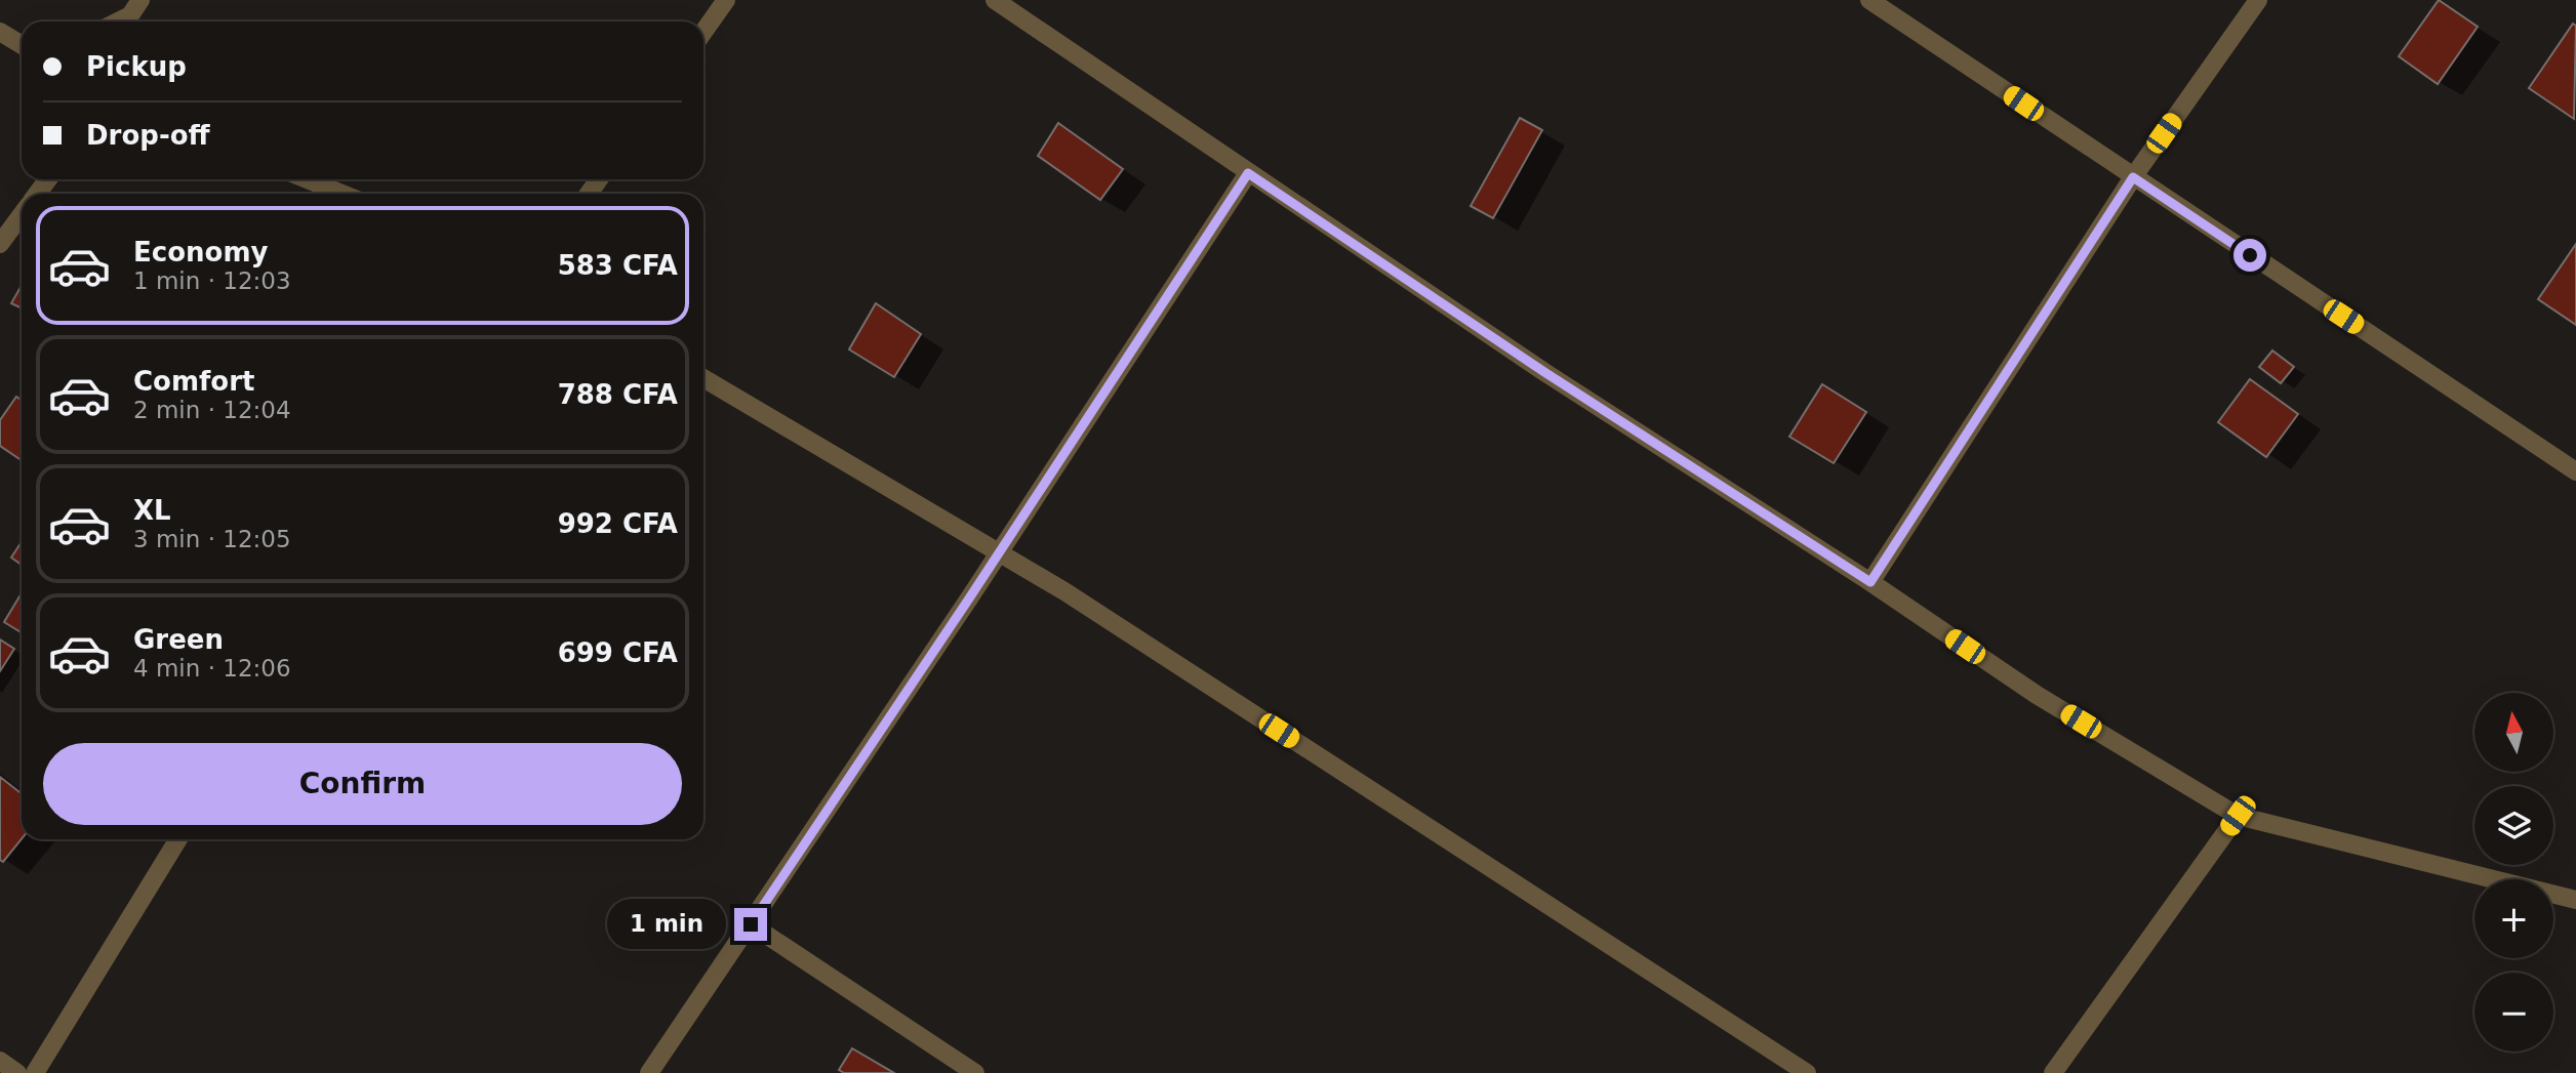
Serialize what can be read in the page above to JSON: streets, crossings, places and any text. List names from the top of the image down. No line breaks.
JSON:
{"north":"top","page":{"banner":["Pickup","Drop-off"],"list":[{"name":"Economy","note":"1 min · 12:03","value":"583 CFA"},{"name":"Comfort","note":"2 min · 12:04","value":"788 CFA"},{"name":"XL","note":"3 min · 12:05","value":"992 CFA"},{"name":"Green","note":"4 min · 12:06","value":"699 CFA"}],"map_buttons":["+","−"],"buttons":"Confirm","bubble":"1 min"}}
